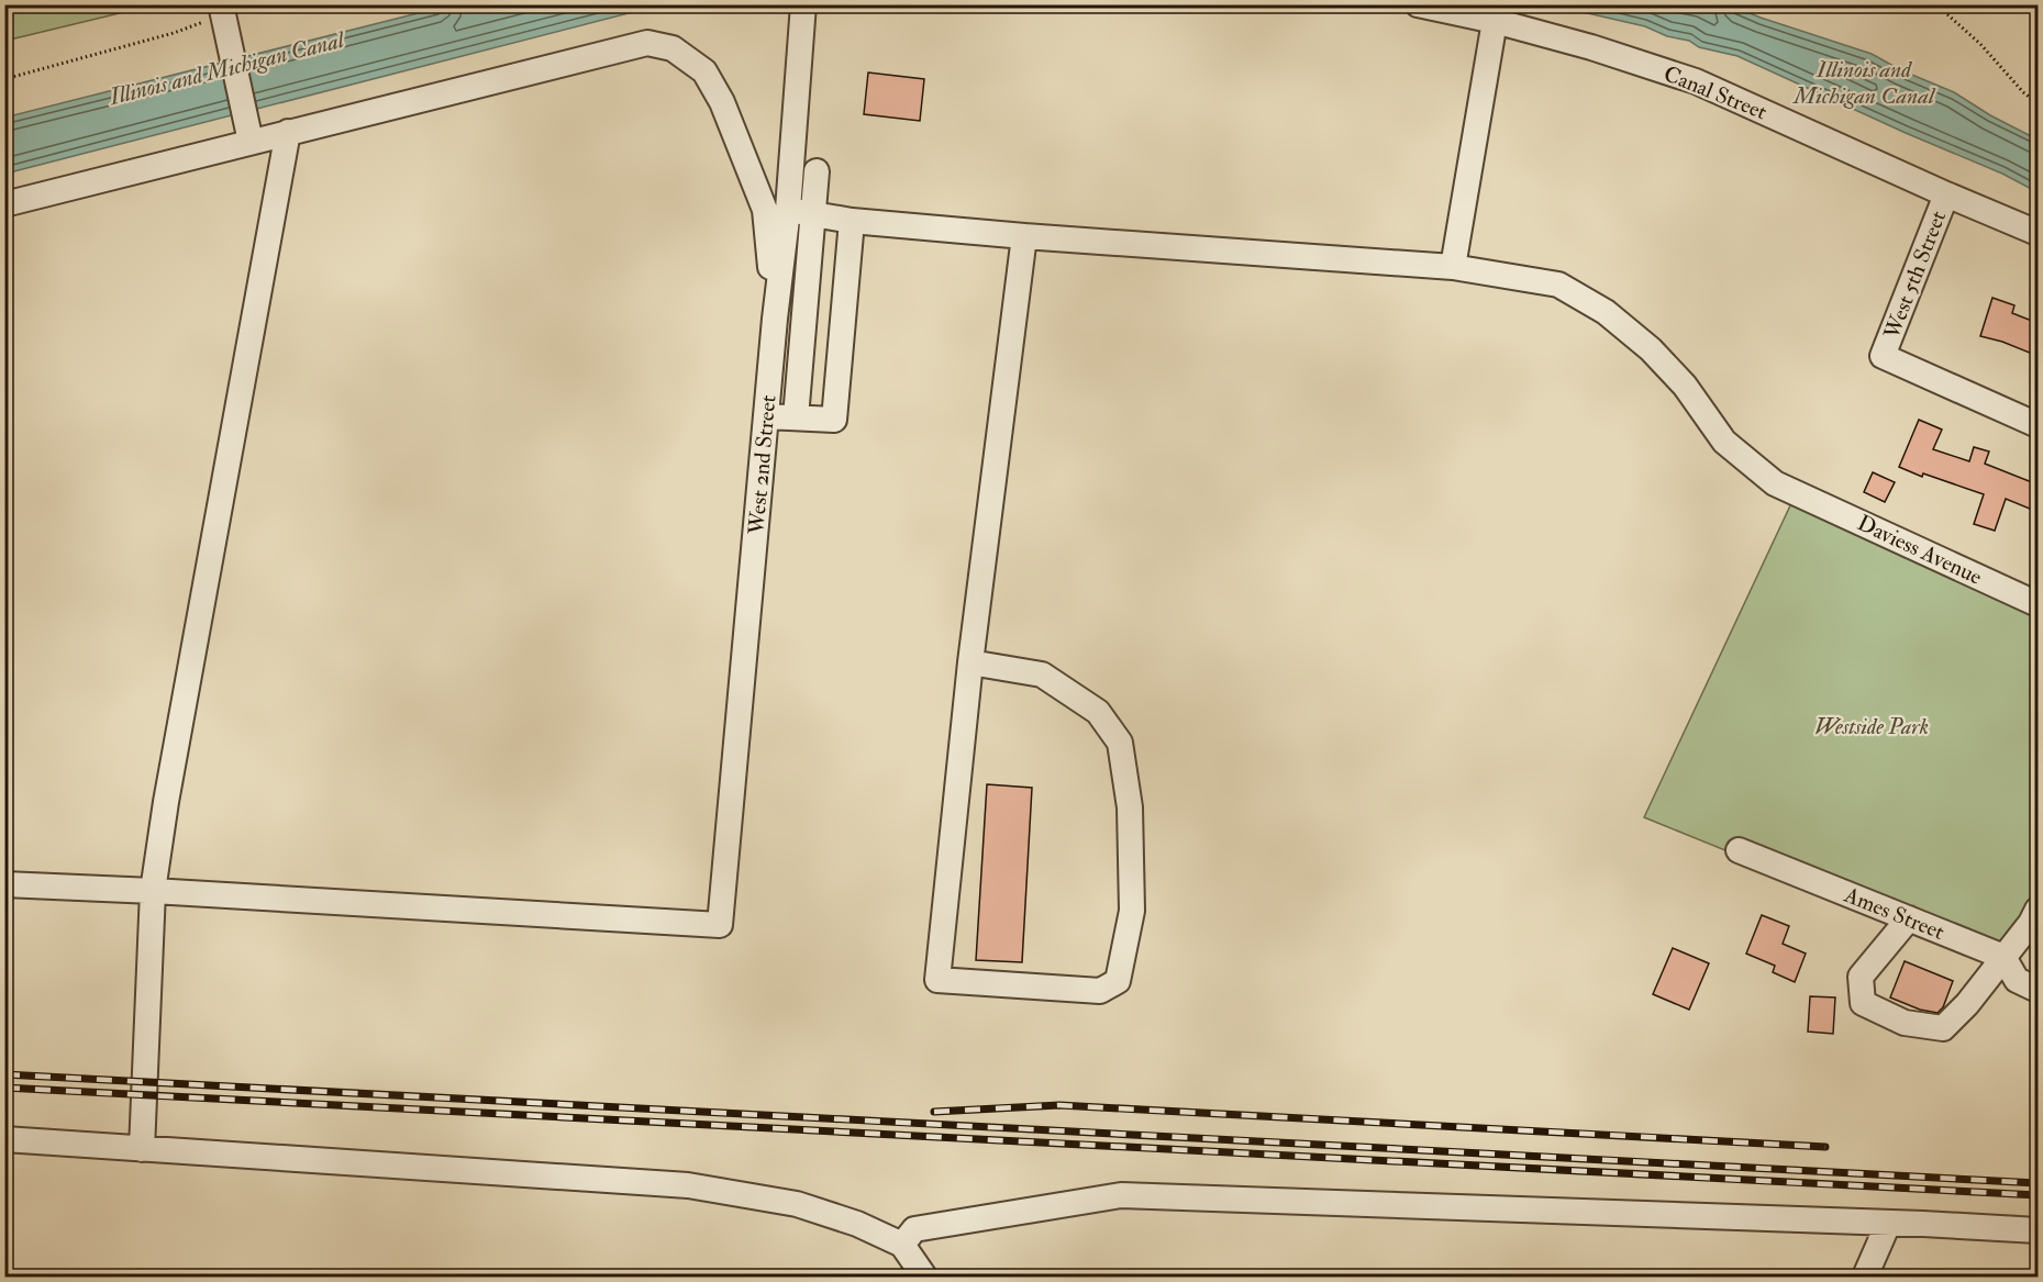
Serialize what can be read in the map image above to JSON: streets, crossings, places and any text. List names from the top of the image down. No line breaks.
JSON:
{"streets":{"street":["Canal Street","West 5th Street","West 2nd Street","Daviess Avenue","Ames Street"]},"crossings":[["Canal Street","West 5th Street"],["West 2nd Street","Daviess Avenue"]],"water":["Illinois and Michigan Canal"],"parks":["Westside Park"]}
